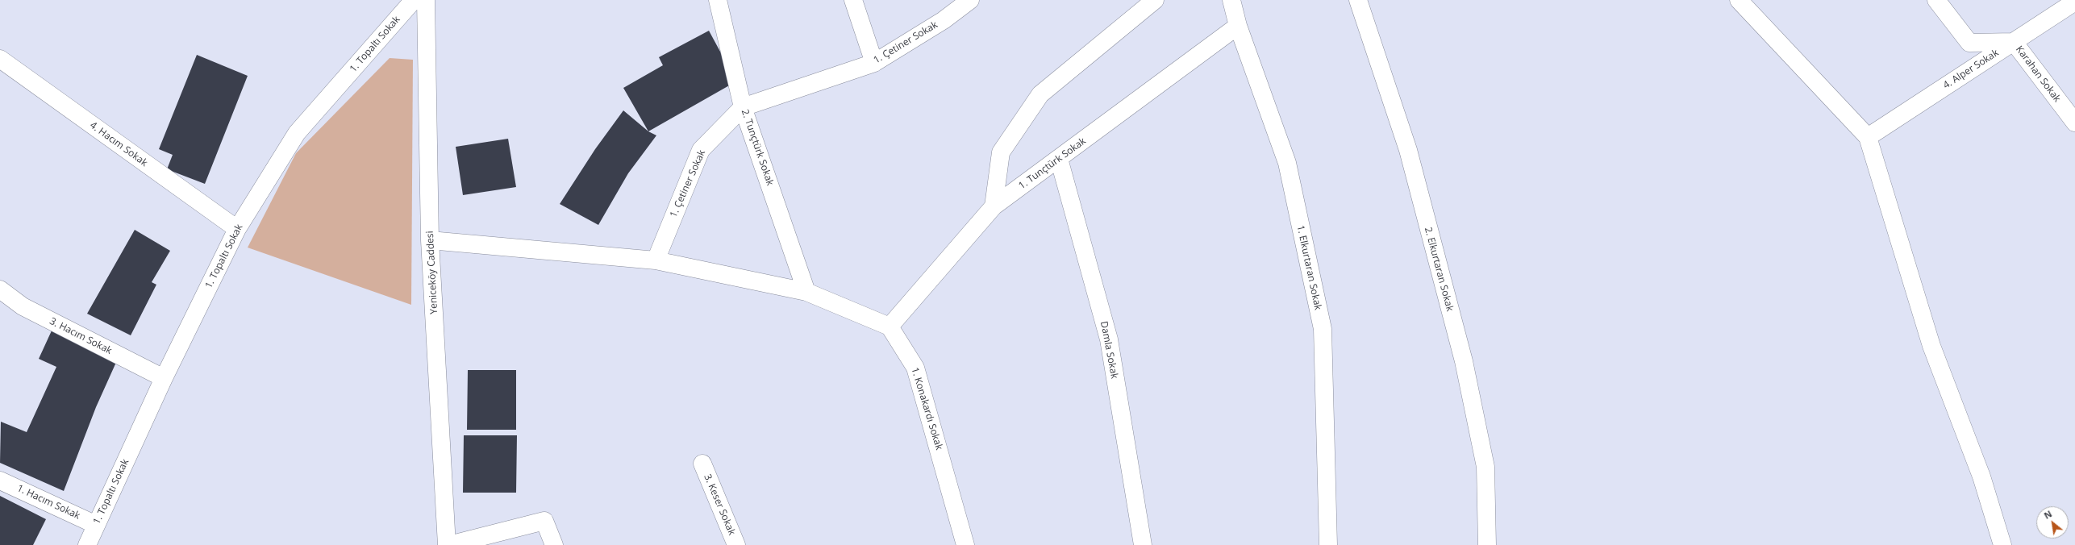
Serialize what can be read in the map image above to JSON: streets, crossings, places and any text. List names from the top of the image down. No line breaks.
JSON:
{"streets":{"street":["1. Çetiner Sokak","1. Topaltı Sokak","4. Alper Sokak","Karahan Sokak","4. Hacım Sokak","2. Tunçtürk Sokak","1. Tunçtürk Sokak","1. Elkurtaran Sokak","2. Elkurtaran Sokak","Yeniceköy Caddesi","3. Hacım Sokak","Damla Sokak","1. Konakardı Sokak","1. Hacım Sokak","3. Keser Sokak"]},"crossings":[["1. Çetiner Sokak","2. Tunçtürk Sokak"],["1. Topaltı Sokak","4. Hacım Sokak"],["1. Topaltı Sokak","3. Hacım Sokak"],["1. Topaltı Sokak","1. Hacım Sokak"],["4. Alper Sokak","Karahan Sokak"],["1. Tunçtürk Sokak","1. Elkurtaran Sokak"],["1. Tunçtürk Sokak","Damla Sokak"],["1. Tunçtürk Sokak","1. Konakardı Sokak"]],"north":"top left"}
